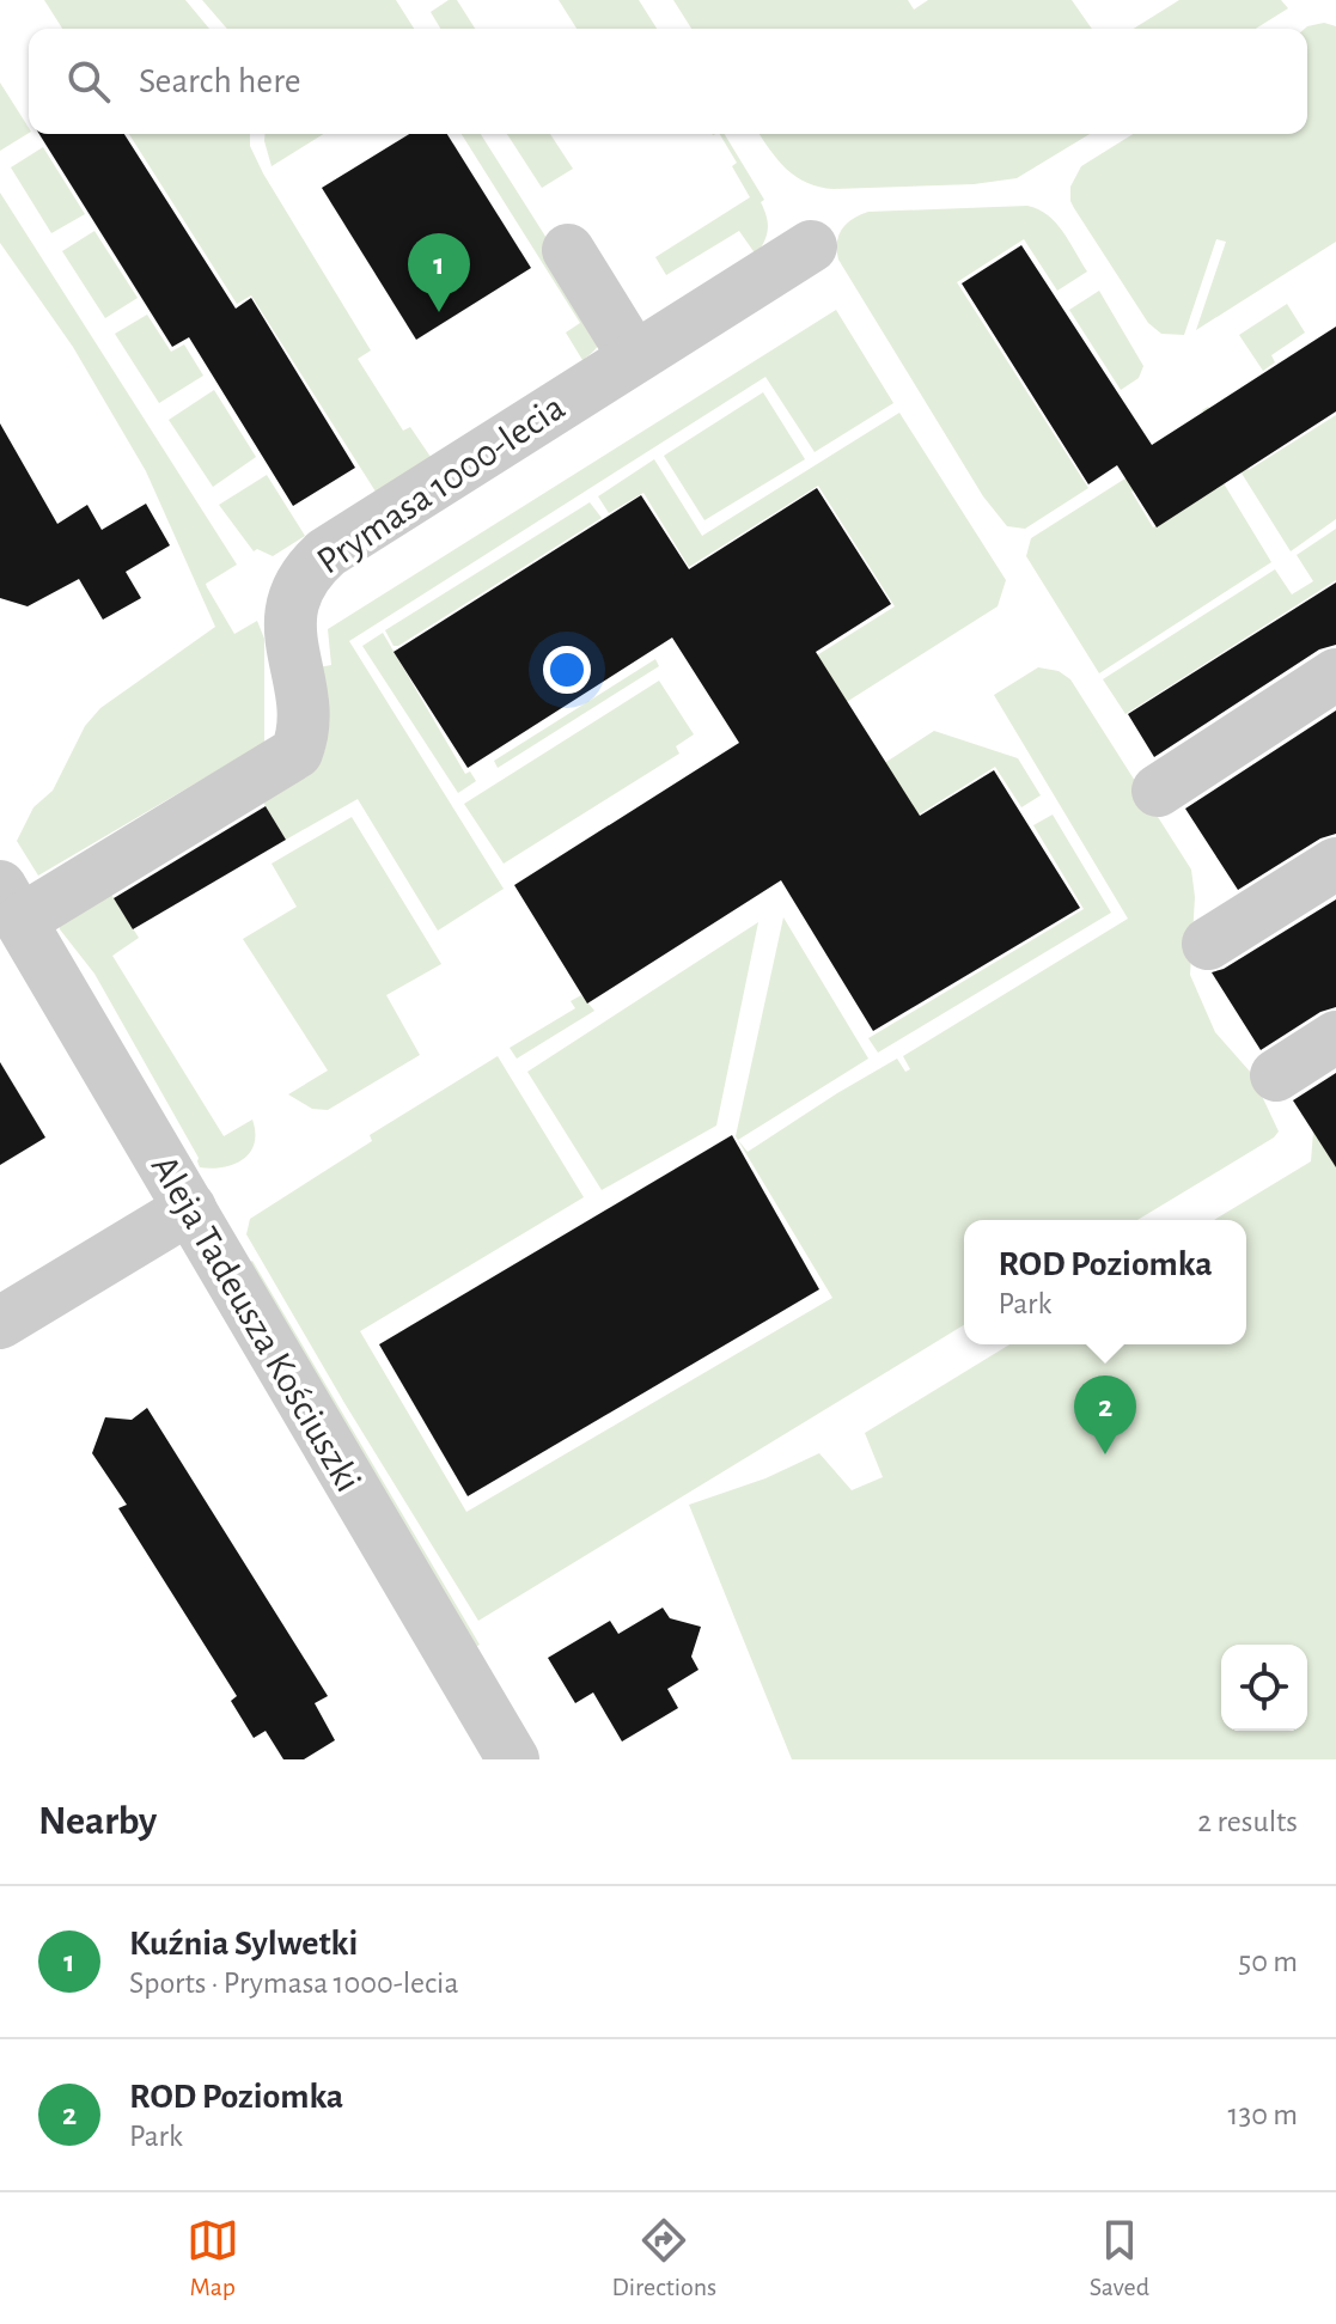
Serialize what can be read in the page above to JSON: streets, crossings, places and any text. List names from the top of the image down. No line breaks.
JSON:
{"streets":{"street":["Prymasa 1000-lecia","Aleja Tadeusza Kościuszki"]},"crossings":[["Prymasa 1000-lecia","Aleja Tadeusza Kościuszki"]],"page":{"search":"Search here","pins":["1","2"],"popup":["ROD Poziomka","Park"],"heading":["Nearby","2 results"],"list":[{"mark":"1","name":"Kuźnia Sylwetki","note":"Sports · Prymasa 1000-lecia","value":"50 m"},{"mark":"2","name":"ROD Poziomka","note":"Park","value":"130 m"}],"nav":["Map","Directions","Saved"]}}
